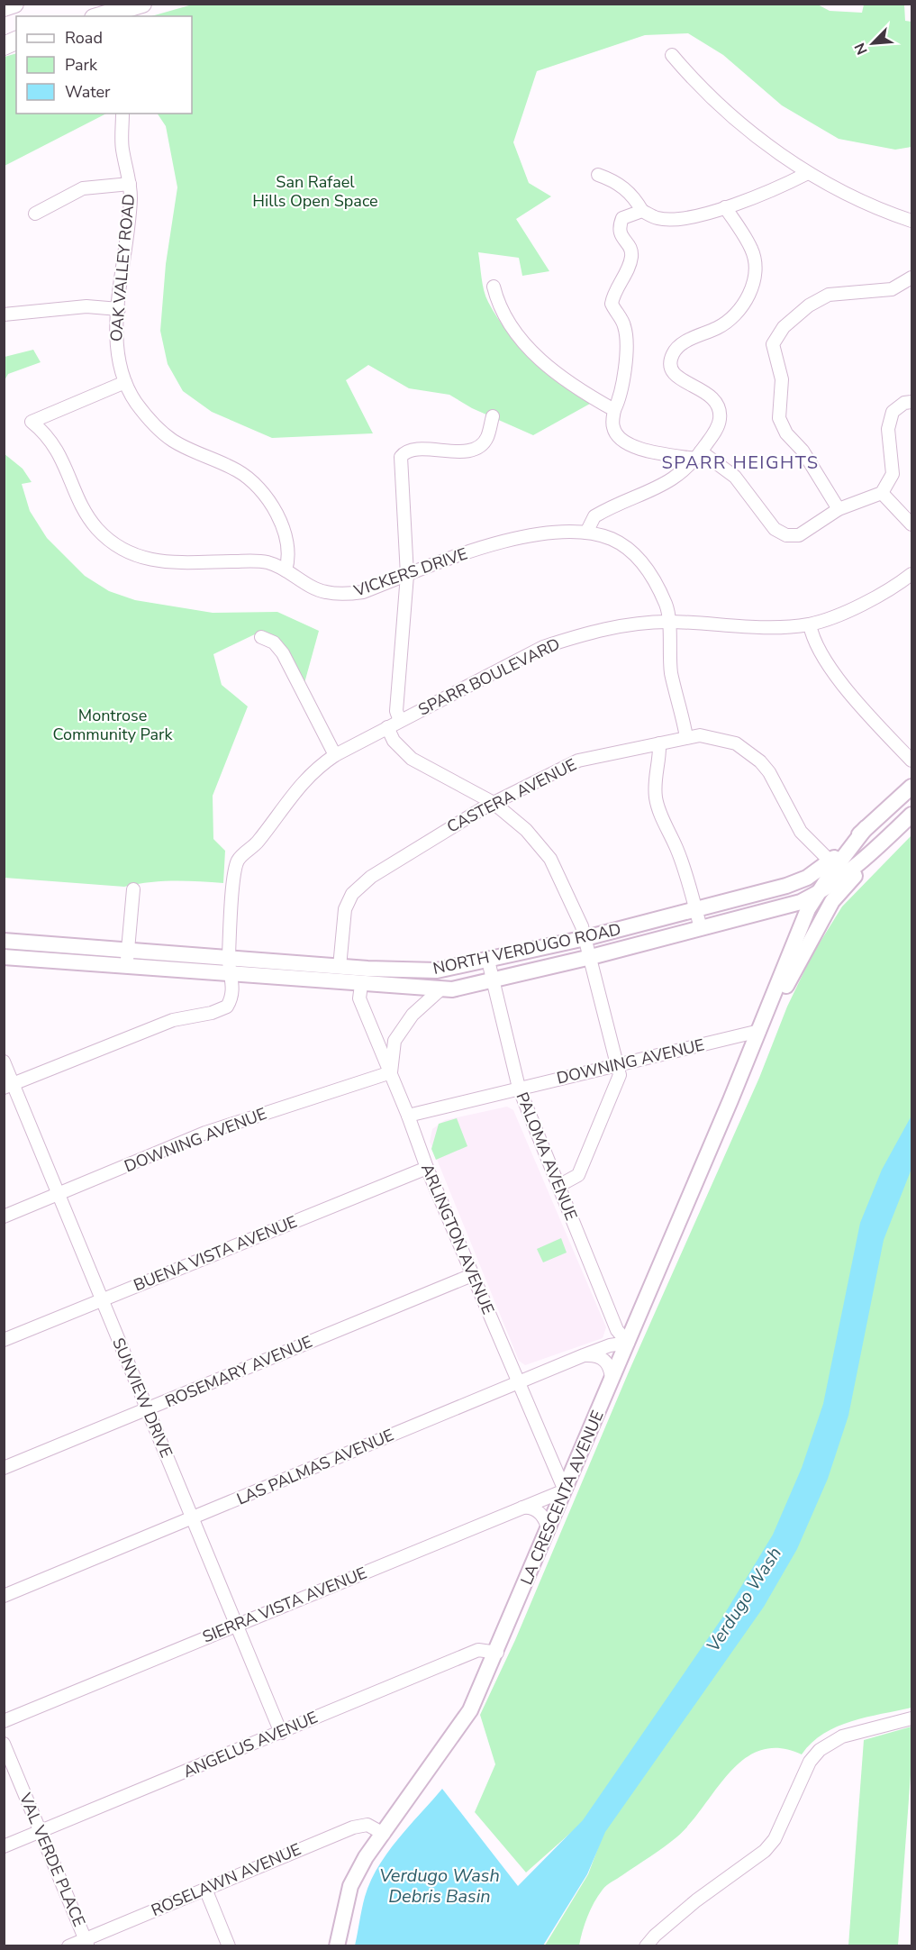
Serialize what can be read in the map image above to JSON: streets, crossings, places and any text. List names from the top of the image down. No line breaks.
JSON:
{"streets":{"main road":["NORTH VERDUGO ROAD","LA CRESCENTA AVENUE"],"street":["OAK VALLEY ROAD","VICKERS DRIVE","SPARR BOULEVARD","CASTERA AVENUE","DOWNING AVENUE","PALOMA AVENUE","ARLINGTON AVENUE","BUENA VISTA AVENUE","ROSEMARY AVENUE","SUNVIEW DRIVE","LAS PALMAS AVENUE","SIERRA VISTA AVENUE","ANGELUS AVENUE","VAL VERDE PLACE","ROSELAWN AVENUE"]},"crossings":[["OAK VALLEY ROAD","VICKERS DRIVE"],["VICKERS DRIVE","SPARR BOULEVARD"],["VICKERS DRIVE","CASTERA AVENUE"],["SPARR BOULEVARD","NORTH VERDUGO ROAD"],["CASTERA AVENUE","NORTH VERDUGO ROAD"],["NORTH VERDUGO ROAD","PALOMA AVENUE"],["NORTH VERDUGO ROAD","ARLINGTON AVENUE"],["NORTH VERDUGO ROAD","LA CRESCENTA AVENUE"],["DOWNING AVENUE","PALOMA AVENUE"],["DOWNING AVENUE","ARLINGTON AVENUE"],["DOWNING AVENUE","SUNVIEW DRIVE"],["DOWNING AVENUE","LA CRESCENTA AVENUE"],["PALOMA AVENUE","LAS PALMAS AVENUE"],["PALOMA AVENUE","LA CRESCENTA AVENUE"],["ARLINGTON AVENUE","BUENA VISTA AVENUE"],["ARLINGTON AVENUE","ROSEMARY AVENUE"],["ARLINGTON AVENUE","LAS PALMAS AVENUE"],["ARLINGTON AVENUE","LA CRESCENTA AVENUE"],["ARLINGTON AVENUE","SIERRA VISTA AVENUE"],["BUENA VISTA AVENUE","SUNVIEW DRIVE"],["ROSEMARY AVENUE","SUNVIEW DRIVE"],["SUNVIEW DRIVE","LAS PALMAS AVENUE"],["SUNVIEW DRIVE","SIERRA VISTA AVENUE"],["SUNVIEW DRIVE","ANGELUS AVENUE"],["LAS PALMAS AVENUE","LA CRESCENTA AVENUE"],["LA CRESCENTA AVENUE","SIERRA VISTA AVENUE"],["LA CRESCENTA AVENUE","ANGELUS AVENUE"],["LA CRESCENTA AVENUE","ROSELAWN AVENUE"],["ANGELUS AVENUE","VAL VERDE PLACE"],["VAL VERDE PLACE","ROSELAWN AVENUE"]],"districts":["SPARR HEIGHTS"],"water":["Verdugo Wash","Verdugo Wash Debris Basin"],"parks":["San Rafael Hills Open Space","Montrose Community Park"],"legend":["Road","Park","Water"],"north":"bottom left"}
